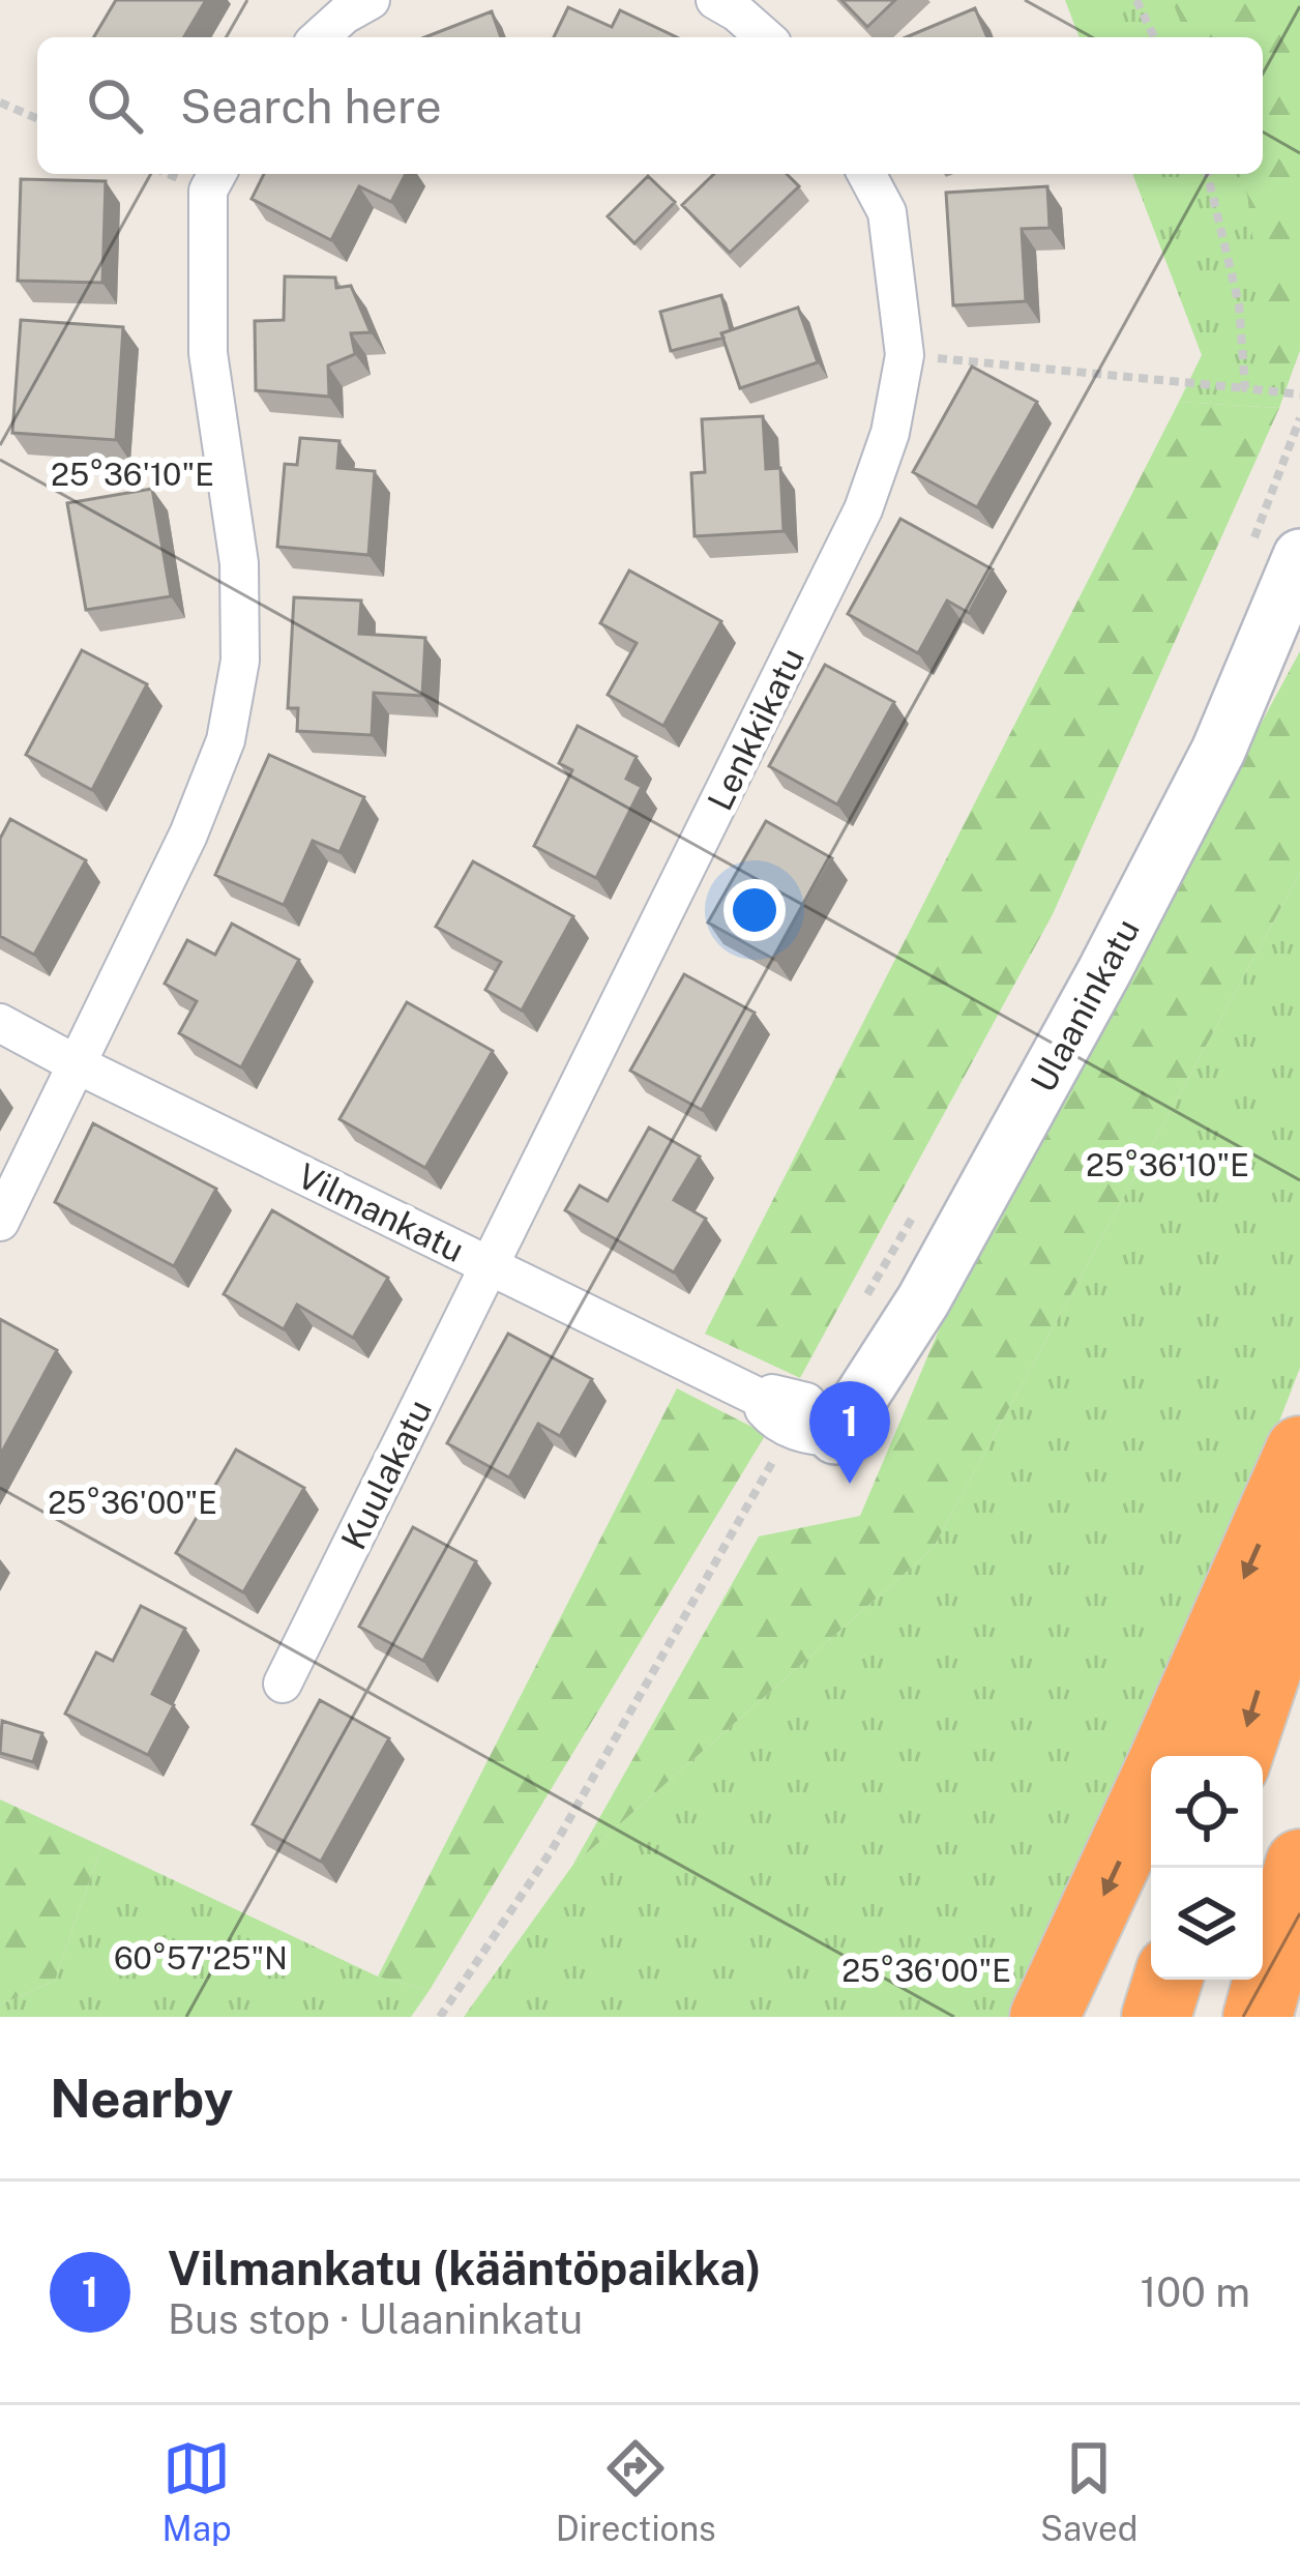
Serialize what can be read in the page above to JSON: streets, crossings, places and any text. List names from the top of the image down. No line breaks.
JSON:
{"streets":{"street":["Lenkkikatu","Ulaaninkatu","Vilmankatu","Kuulakatu"]},"crossings":[["Lenkkikatu","Vilmankatu"],["Lenkkikatu","Kuulakatu"],["Ulaaninkatu","Vilmankatu"],["Vilmankatu","Kuulakatu"]],"page":{"search":"Search here","pins":"1","heading":"Nearby","list":[{"mark":"1","name":"Vilmankatu (kääntöpaikka)","note":"Bus stop · Ulaaninkatu","value":"100 m"}],"nav":["Map","Directions","Saved"]},"coordinates":["25°36'10\"E","25°36'00\"E","60°57'25\"N"]}
